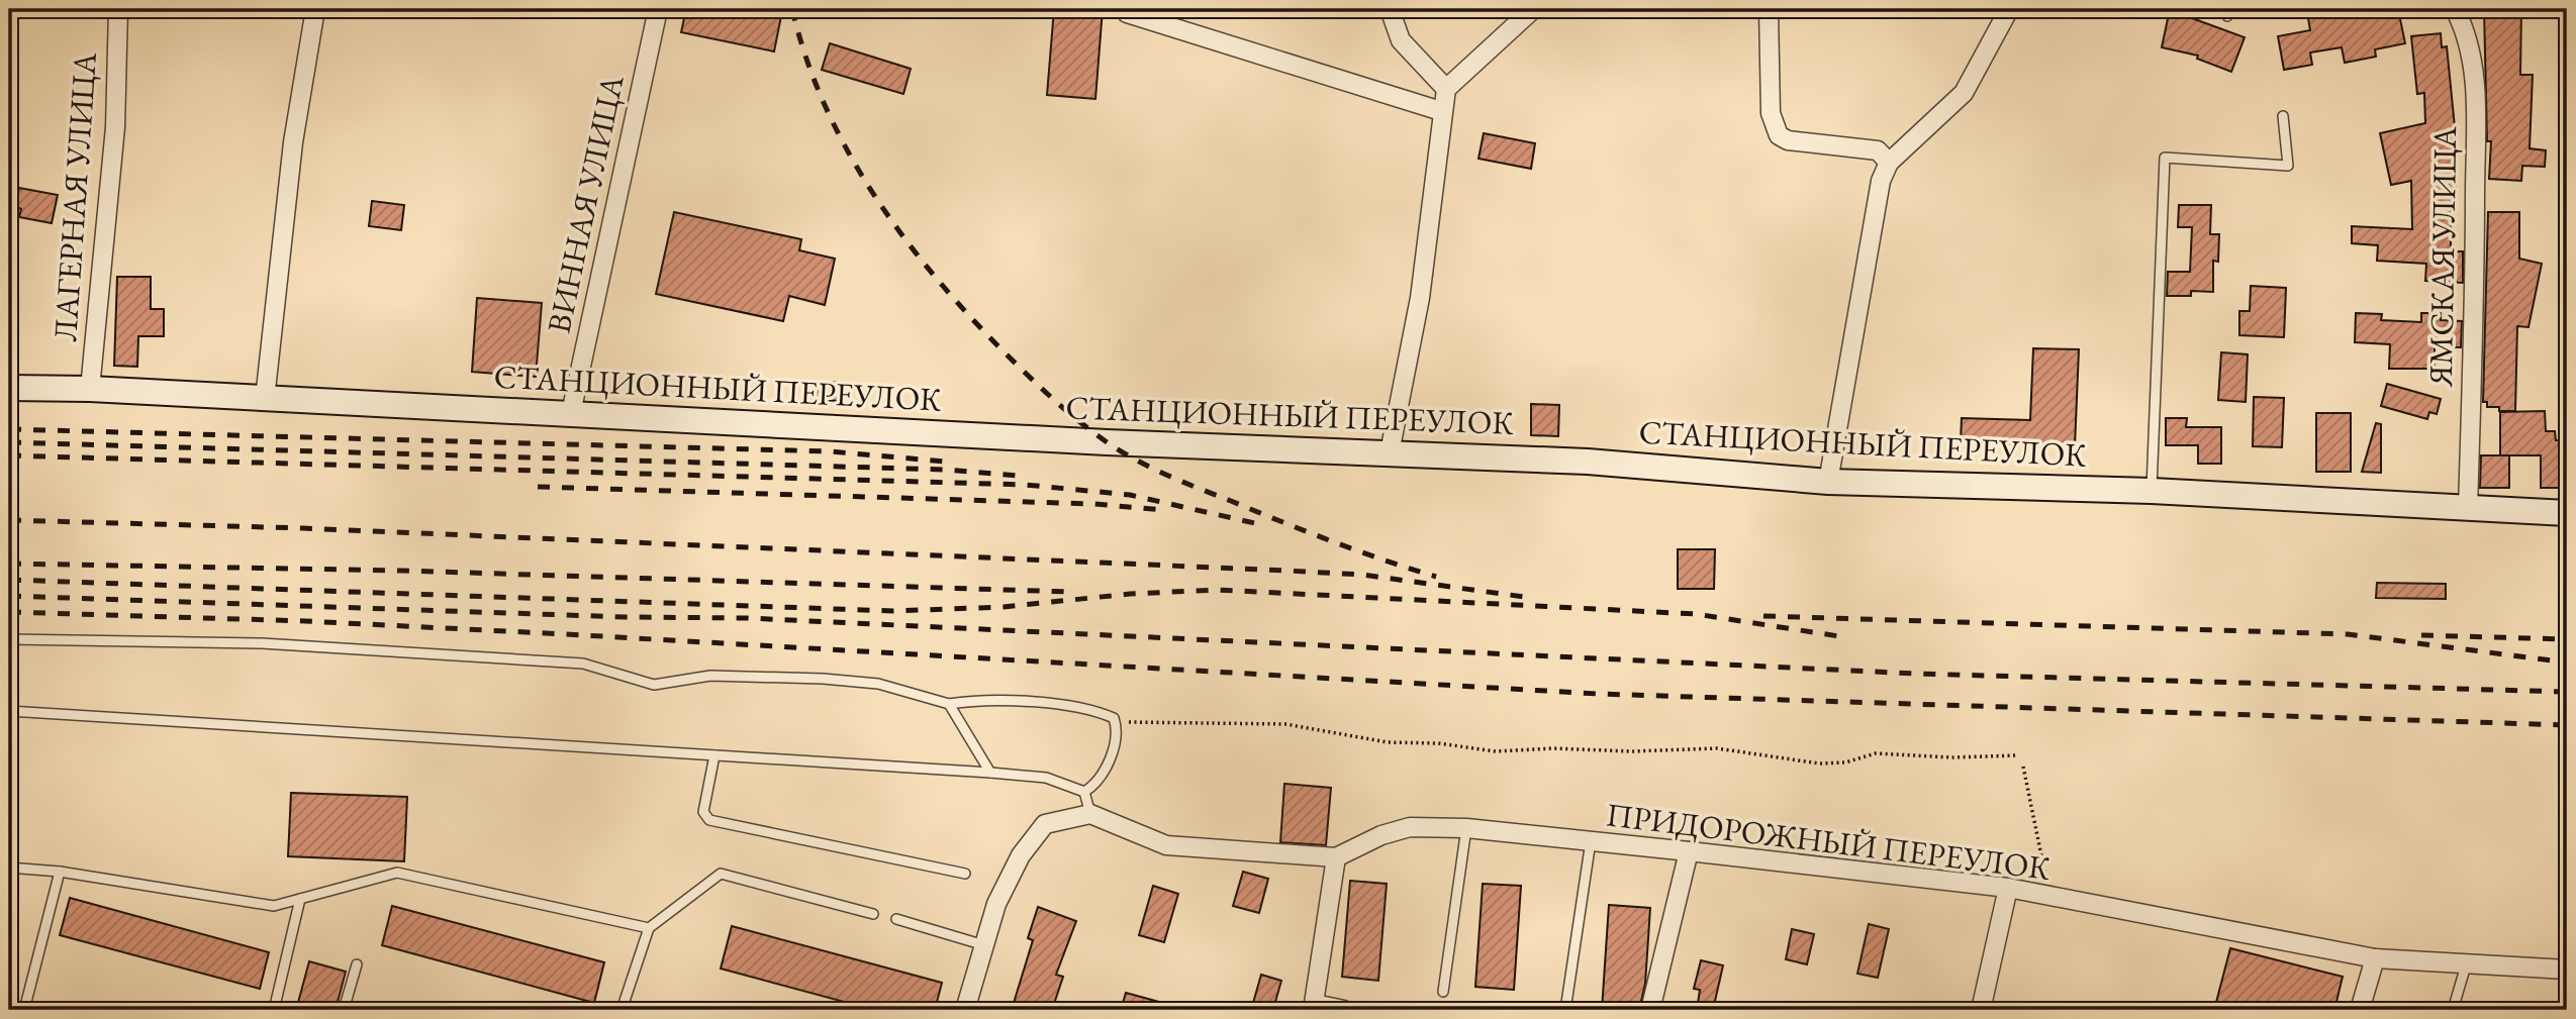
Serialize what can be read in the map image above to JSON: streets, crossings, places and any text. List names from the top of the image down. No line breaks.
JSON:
{"streets":{"main road":["СТАНЦИОННЫЙ ПЕРЕУЛОК"],"street":["ЛАГЕРНАЯ УЛИЦА","ВИННАЯ УЛИЦА","ЯМСКАЯ УЛИЦА","ПРИДОРОЖНЫЙ ПЕРЕУЛОК"]},"crossings":[["ЛАГЕРНАЯ УЛИЦА","СТАНЦИОННЫЙ ПЕРЕУЛОК"],["ВИННАЯ УЛИЦА","СТАНЦИОННЫЙ ПЕРЕУЛОК"],["ЯМСКАЯ УЛИЦА","СТАНЦИОННЫЙ ПЕРЕУЛОК"]]}
